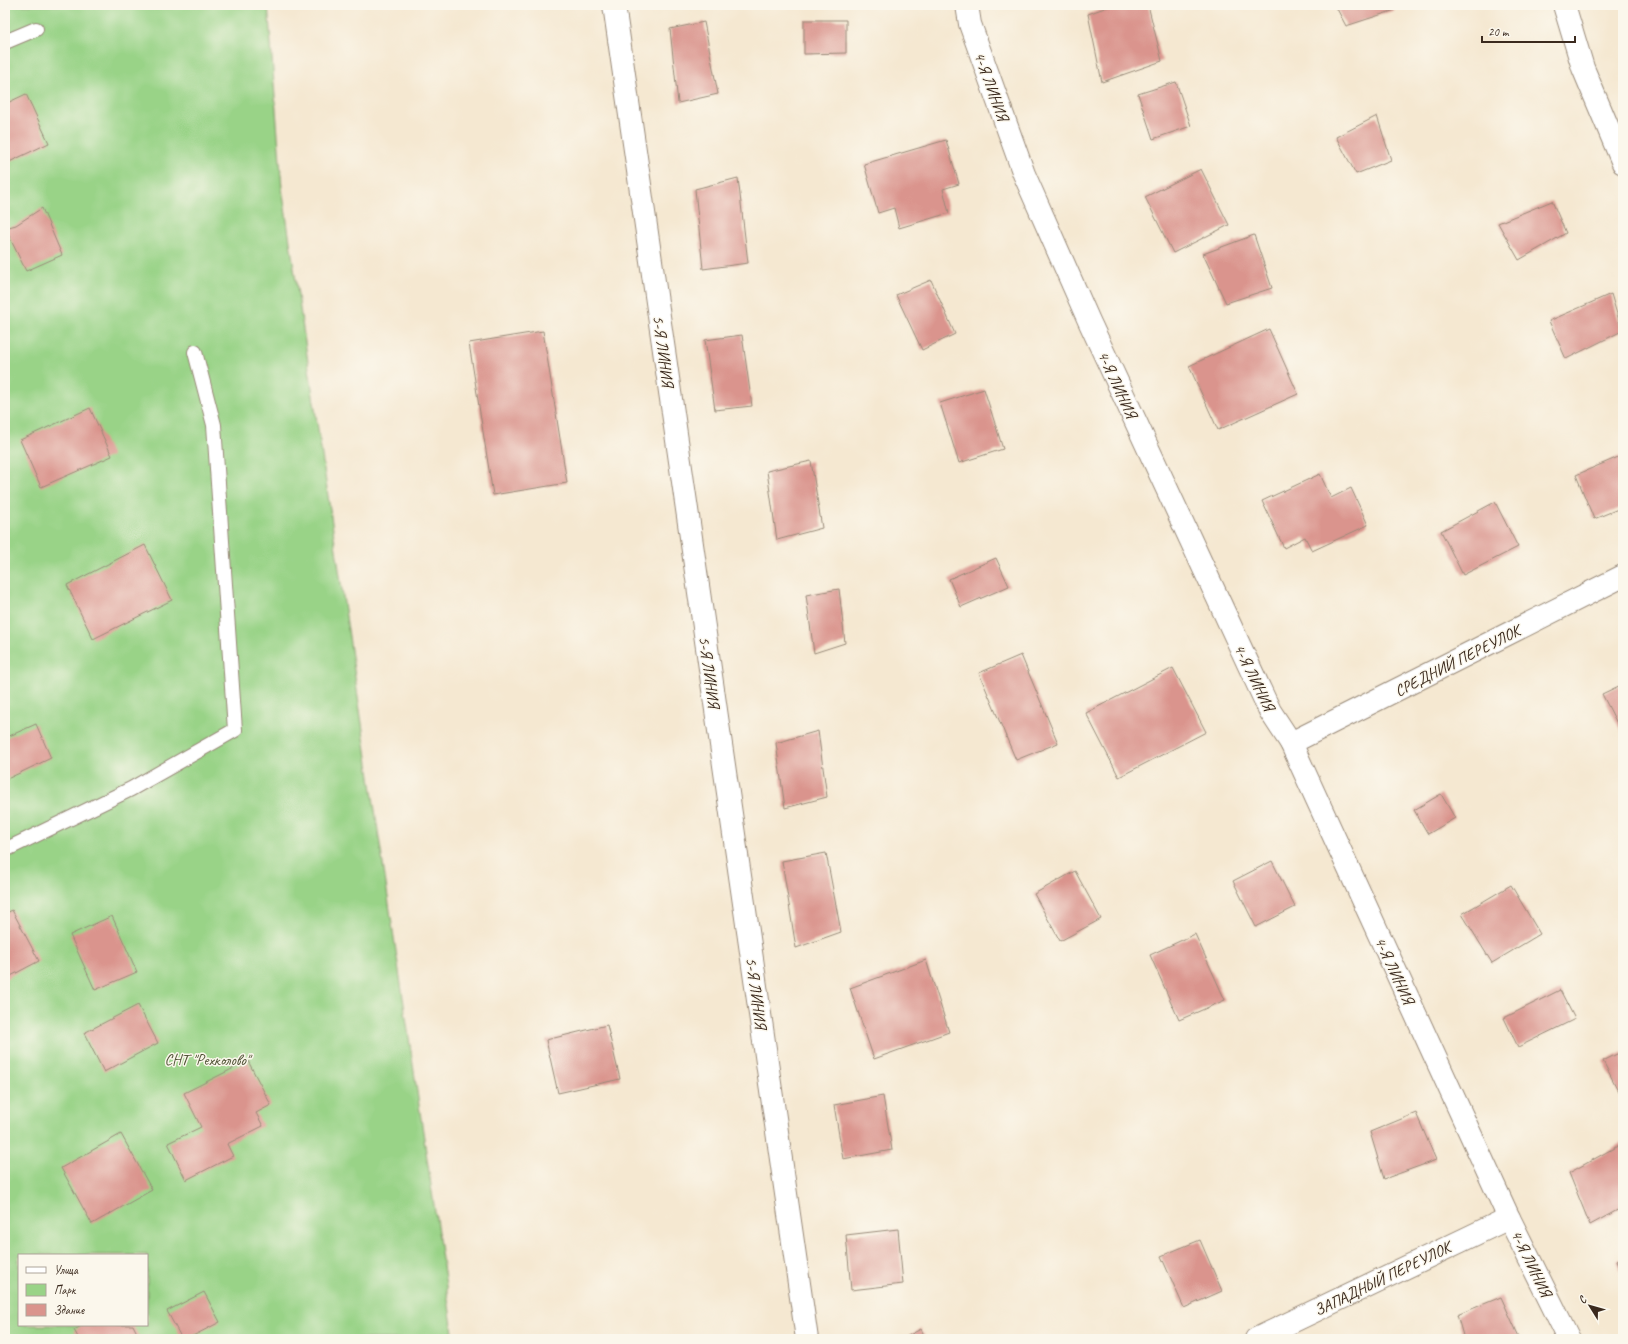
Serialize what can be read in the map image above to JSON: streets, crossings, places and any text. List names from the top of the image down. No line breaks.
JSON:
{"streets":{"street":["4-Я ЛИНИЯ","5-Я ЛИНИЯ","СРЕДНИЙ ПЕРЕУЛОК","ЗАПАДНЫЙ ПЕРЕУЛОК"]},"crossings":[["4-Я ЛИНИЯ","СРЕДНИЙ ПЕРЕУЛОК"],["4-Я ЛИНИЯ","ЗАПАДНЫЙ ПЕРЕУЛОК"]],"parks":["СНТ \"Рехколово\""],"legend":["Улица","Парк","Здание"],"scale_bar":"20 m","north":"top left"}
